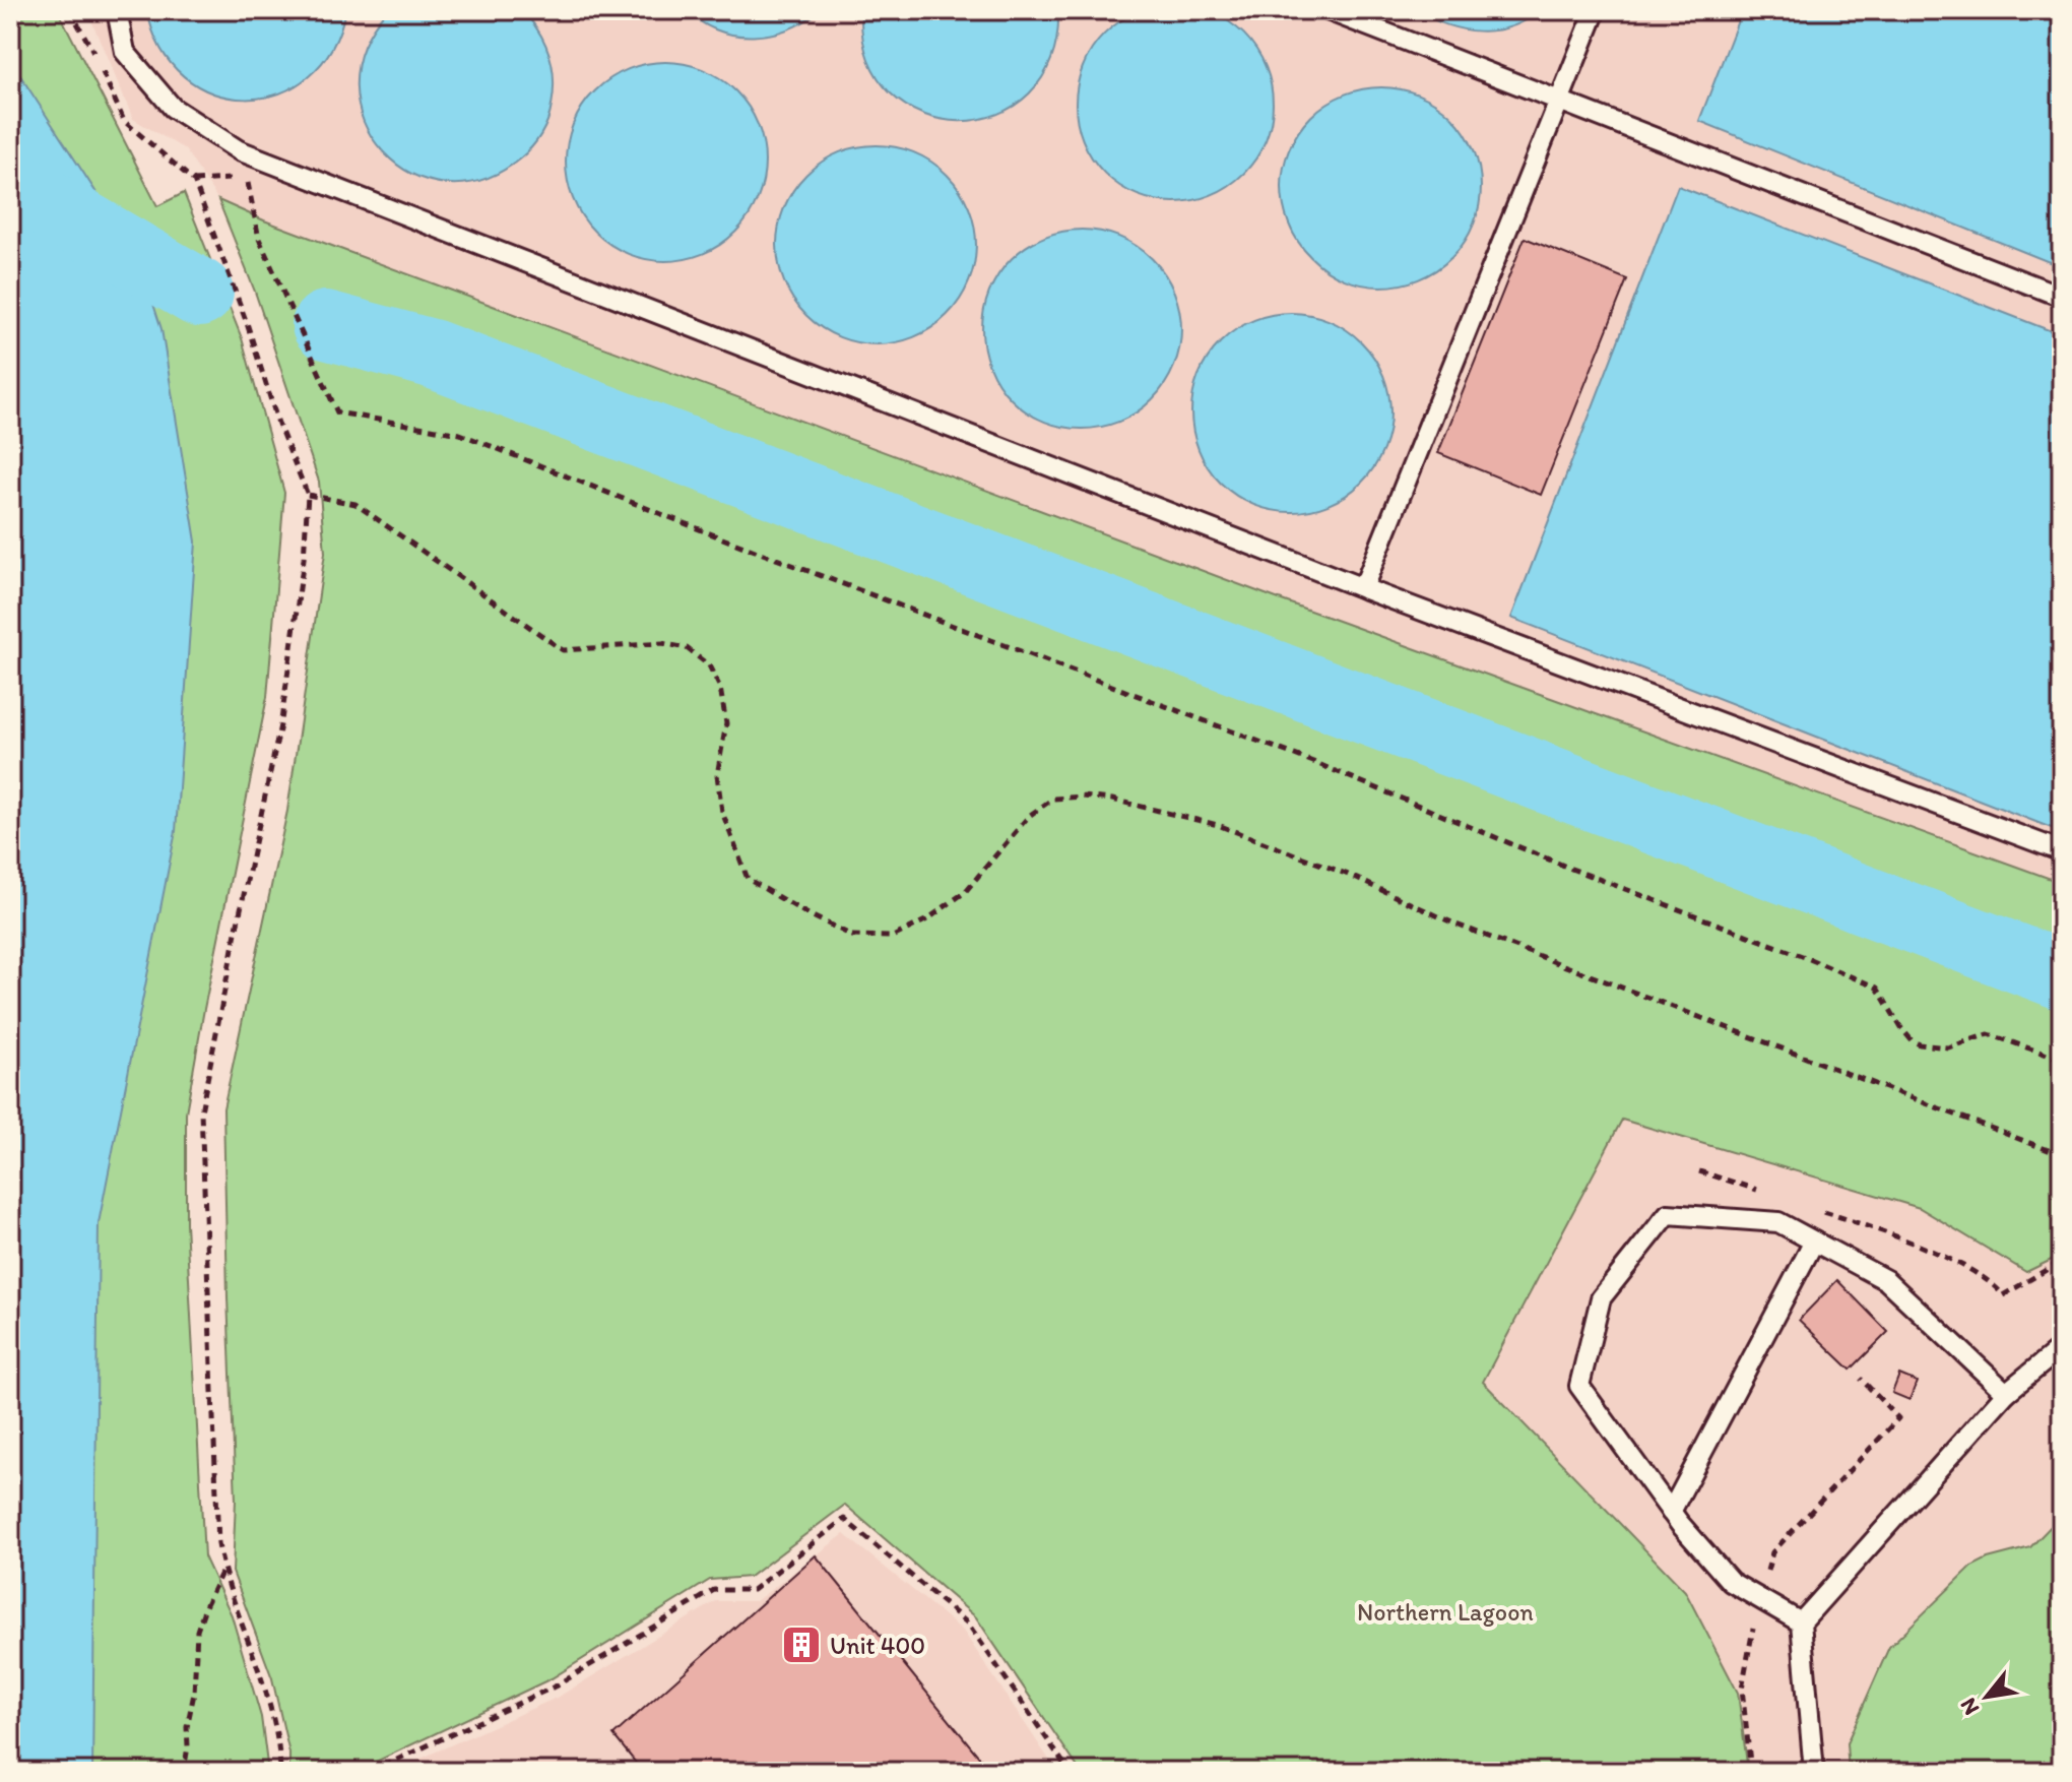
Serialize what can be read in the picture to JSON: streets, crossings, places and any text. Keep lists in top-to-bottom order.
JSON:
{
  "parks": ["Northern Lagoon"],
  "places": {
    "building": ["Unit 400"]
  },
  "north": "bottom left"
}
